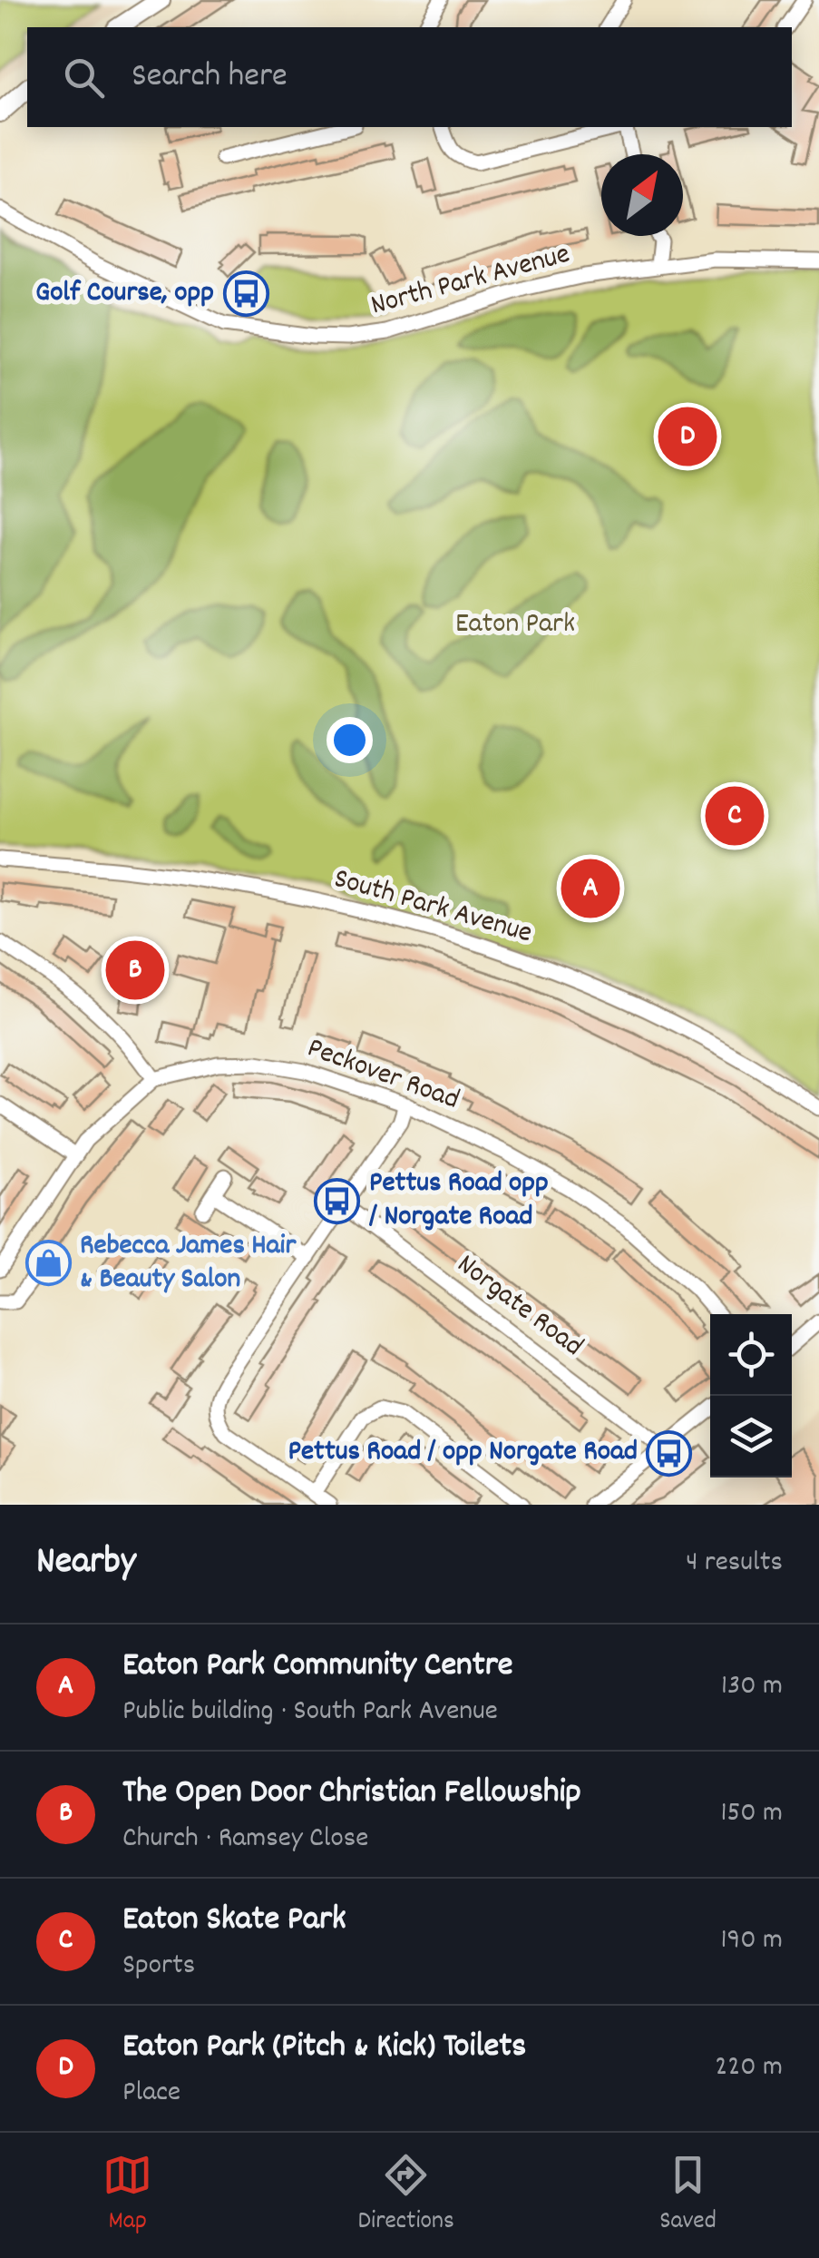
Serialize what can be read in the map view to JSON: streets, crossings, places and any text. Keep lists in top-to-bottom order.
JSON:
{
  "streets": {
    "street": [
      "North Park Avenue",
      "South Park Avenue",
      "Peckover Road",
      "Norgate Road"
    ]
  },
  "parks": ["Eaton Park"],
  "places": {
    "bus stop": ["Golf Course, opp", "Pettus Road opp / Norgate Road", "Pettus Road / opp Norgate Road"],
    "shop": ["Rebecca James Hair & Beauty Salon"]
  },
  "north": "top right",
  "page": {
    "search": "Search here",
    "pins": [
      "D",
      "C",
      "A",
      "B"
    ],
    "heading": ["Nearby", "4 results"],
    "list": [
      {
        "mark": "A",
        "name": "Eaton Park Community Centre",
        "note": "Public building · South Park Avenue",
        "value": "130 m"
      },
      {
        "mark": "B",
        "name": "The Open Door Christian Fellowship",
        "note": "Church · Ramsey Close",
        "value": "150 m"
      },
      {
        "mark": "C",
        "name": "Eaton Skate Park",
        "note": "Sports",
        "value": "190 m"
      },
      {
        "mark": "D",
        "name": "Eaton Park (Pitch & Kick) Toilets",
        "note": "Place",
        "value": "220 m"
      }
    ],
    "nav": ["Map", "Directions", "Saved"]
  }
}
